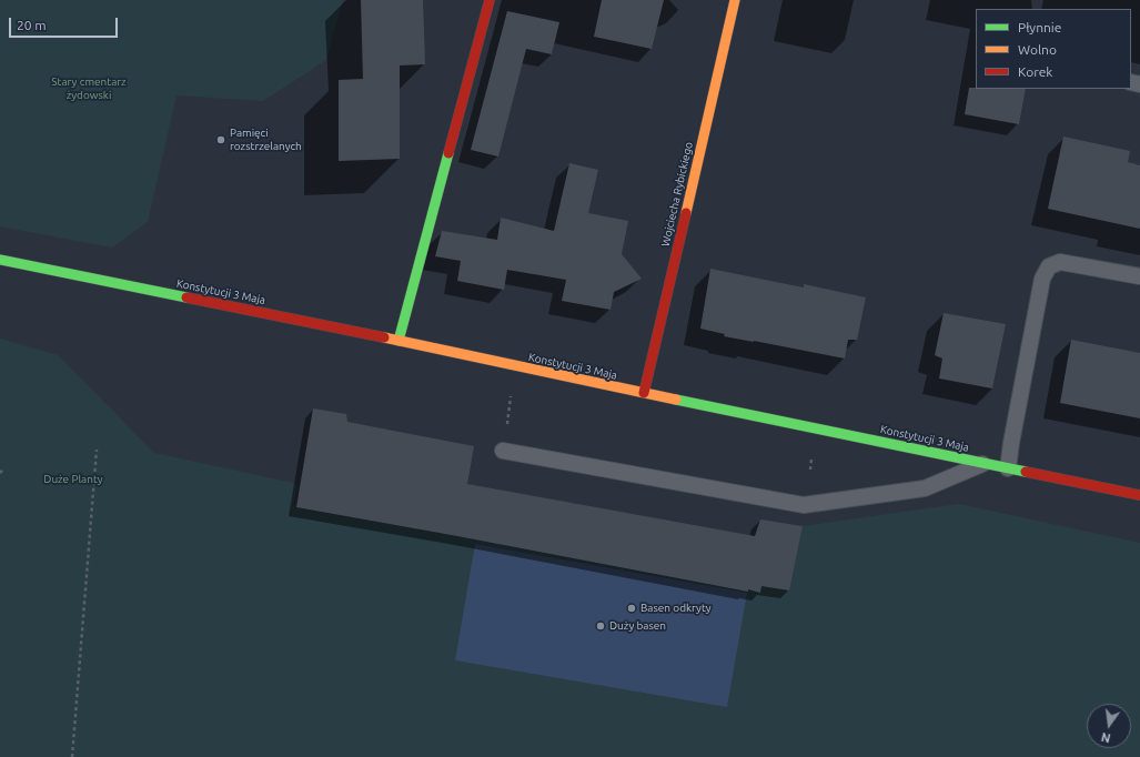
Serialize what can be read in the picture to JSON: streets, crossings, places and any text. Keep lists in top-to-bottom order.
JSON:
{
  "streets": {
    "street": ["Wojciecha Rybickiego", "Konstytucji 3 Maja"]
  },
  "crossings": [
    ["Wojciecha Rybickiego", "Konstytucji 3 Maja"]
  ],
  "parks": ["Stary cmentarz żydowski", "Duże Planty"],
  "places": ["Pamięci rozstrzelanych", "Basen odkryty", "Duży basen"],
  "legend": ["Płynnie", "Wolno", "Korek"],
  "scale_bar": "20 m",
  "north": "bottom"
}
